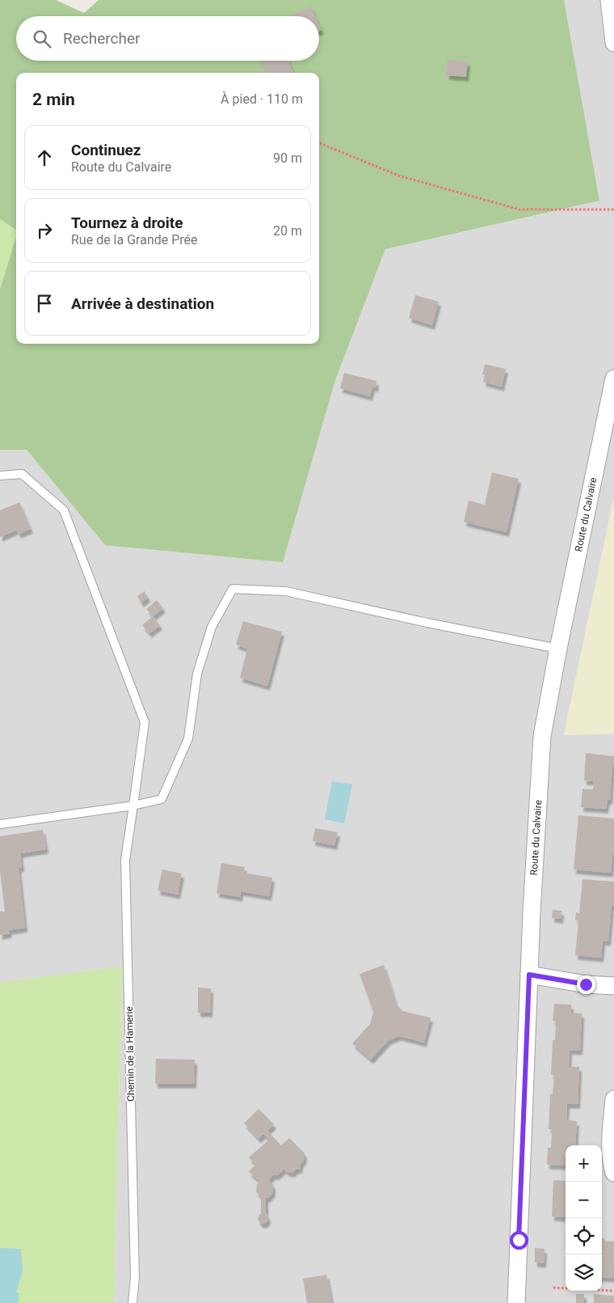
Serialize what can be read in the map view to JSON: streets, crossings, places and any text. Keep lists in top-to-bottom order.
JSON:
{
  "streets": {
    "street": ["Route du Calvaire"],
    "lane": ["Chemin de la Hamerie"]
  },
  "page": {
    "search": "Rechercher",
    "heading": ["2 min", "À pied · 110 m"],
    "list": [
      ["Continuez", "Route du Calvaire", "90 m"],
      ["Tournez à droite", "Rue de la Grande Prée", "20 m"],
      "Arrivée à destination"
    ],
    "map_buttons": ["+", "−"]
  }
}
